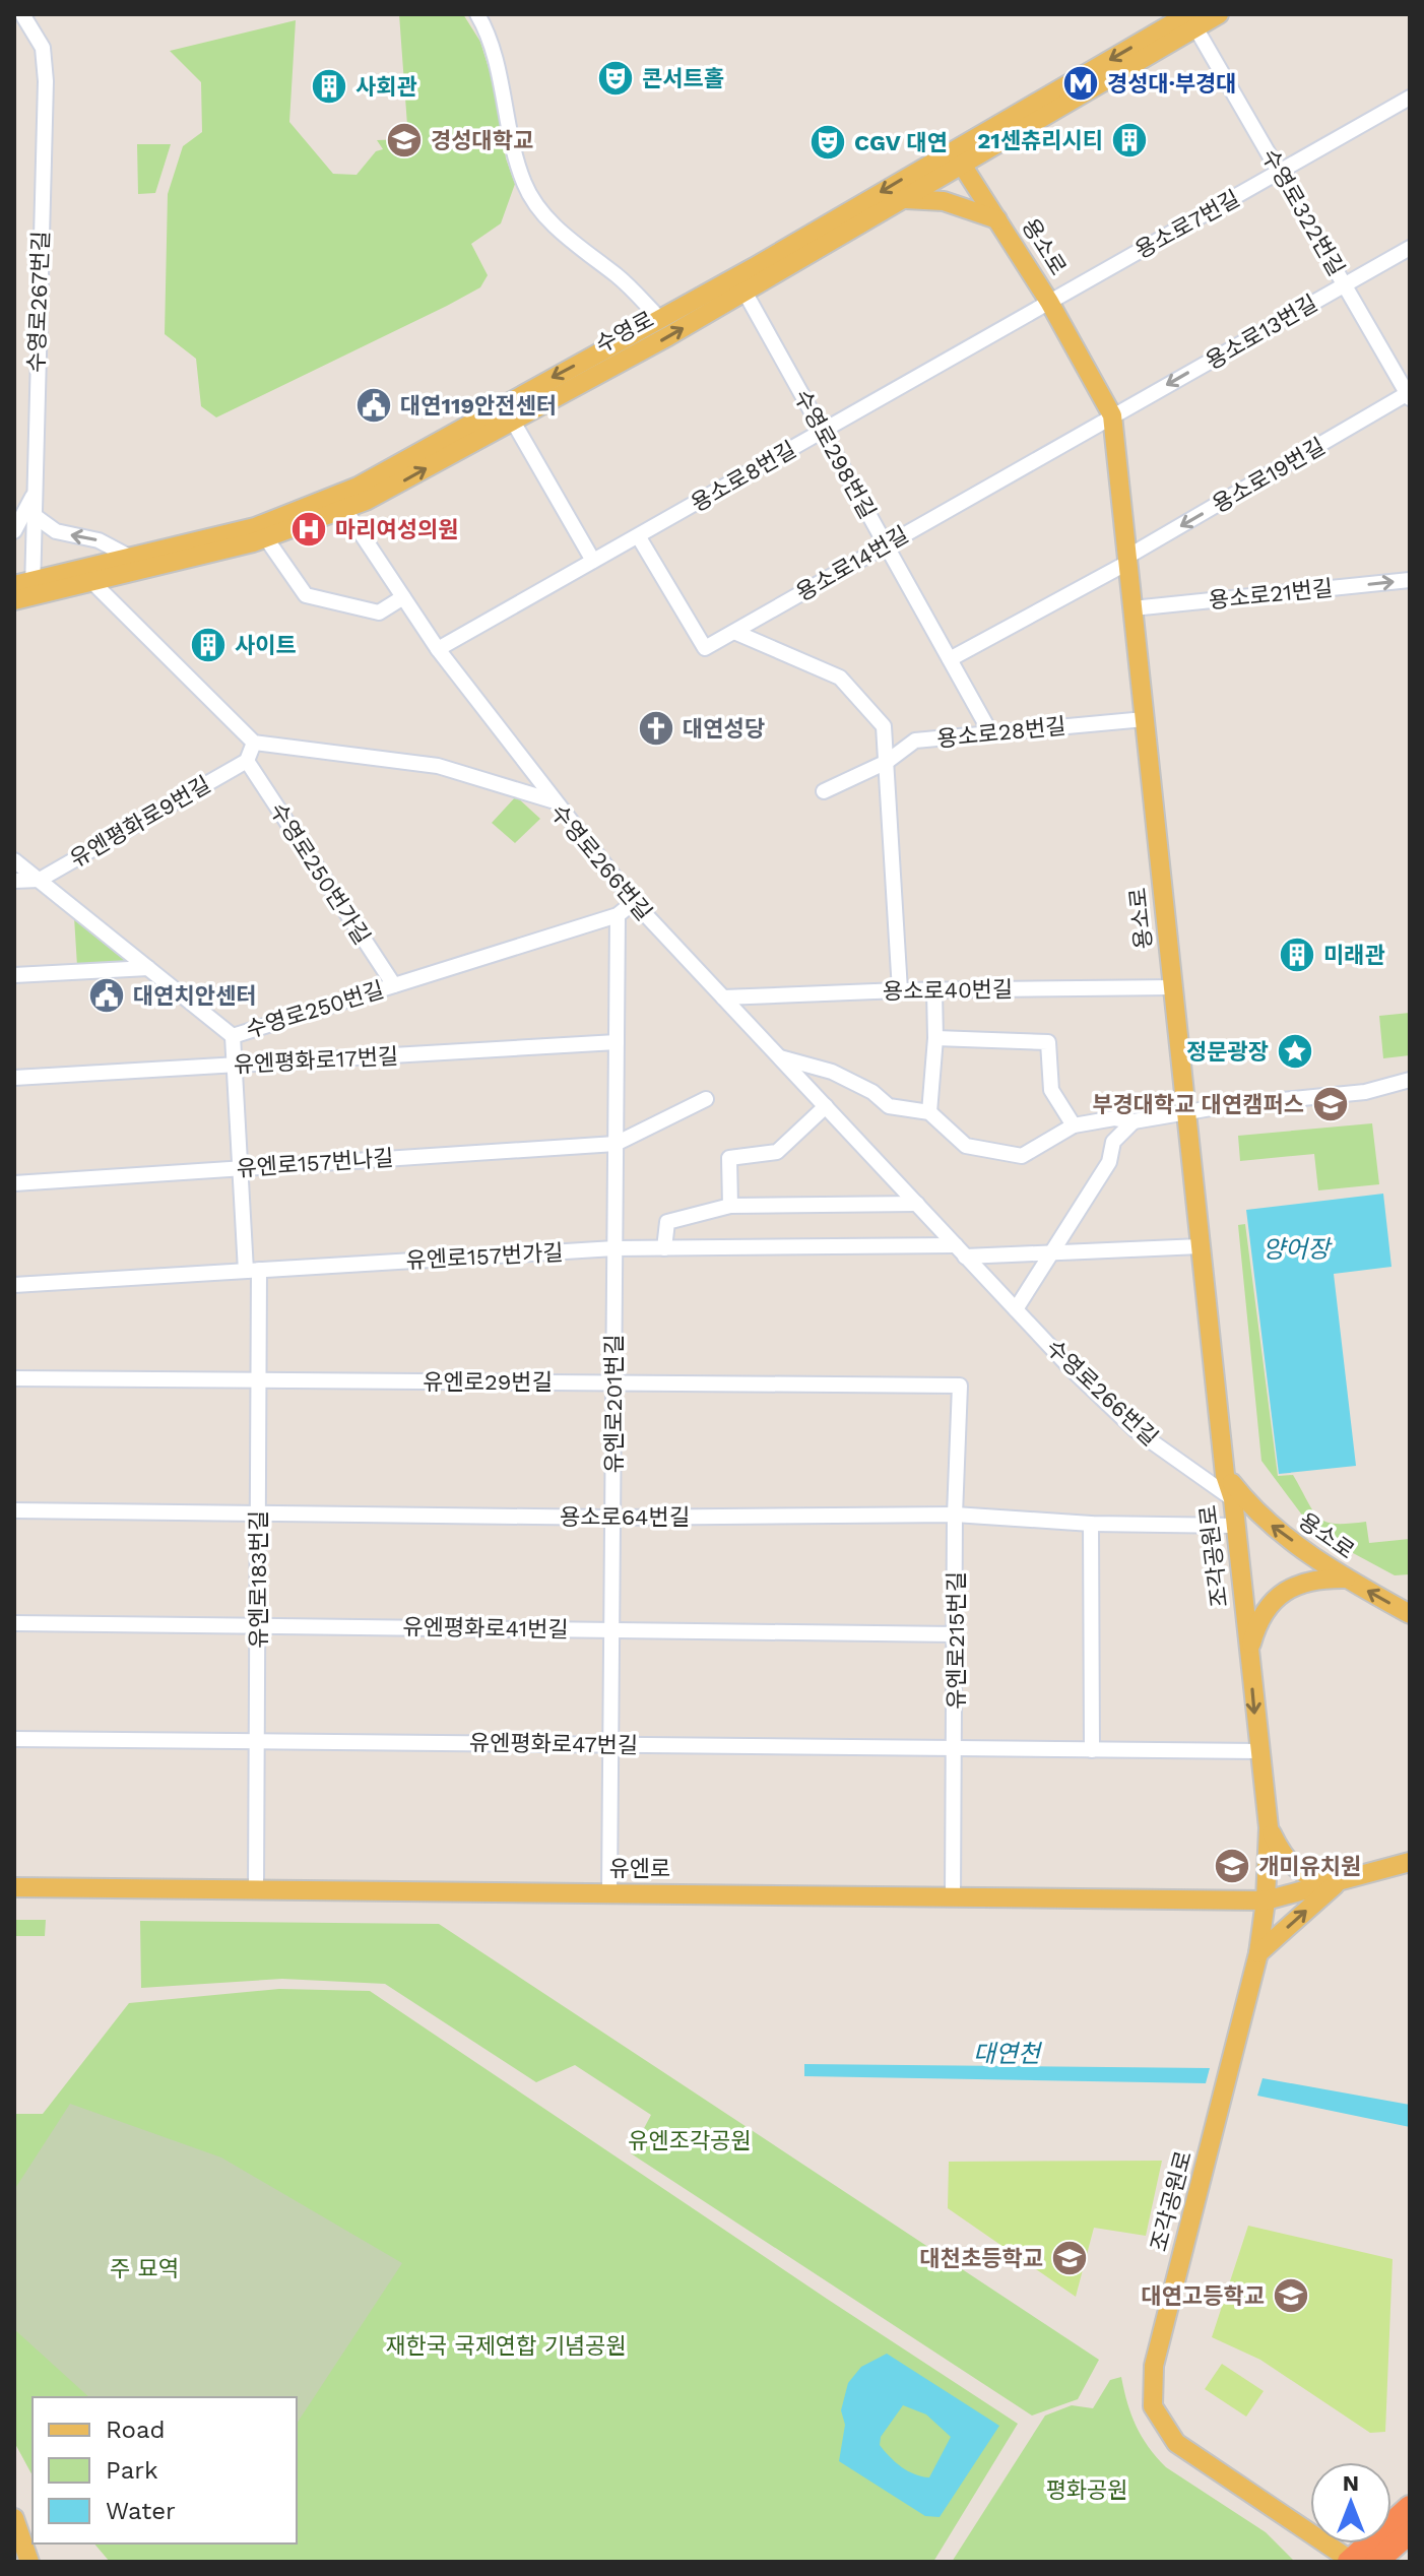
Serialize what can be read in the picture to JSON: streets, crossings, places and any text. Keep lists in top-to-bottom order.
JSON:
{
  "streets": {
    "main road": [
      "용소로",
      "수영로",
      "조각공원로",
      "유엔로"
    ],
    "street": [
      "수영로322번길",
      "용소로7번길",
      "수영로267번길",
      "용소로13번길",
      "수영로298번길",
      "용소로19번길",
      "용소로8번길",
      "용소로14번길",
      "용소로21번길",
      "용소로28번길",
      "유엔평화로9번길",
      "수영로266번길",
      "수영로250번가길",
      "용소로40번길",
      "수영로250번길",
      "유엔평화로17번길",
      "유엔로157번나길",
      "유엔로157번가길",
      "유엔로29번길",
      "유엔로201번길",
      "용소로64번길",
      "유엔로183번길",
      "유엔평화로41번길",
      "유엔로215번길",
      "유엔평화로47번길"
    ]
  },
  "crossings": [
    ["수영로322번길", "용소로7번길"],
    ["수영로322번길", "수영로"],
    ["수영로322번길", "용소로13번길"],
    ["수영로322번길", "용소로19번길"],
    ["용소로7번길", "용소로"],
    ["용소로7번길", "용소로8번길"],
    ["용소로", "수영로"],
    ["용소로", "용소로13번길"],
    ["용소로", "용소로19번길"],
    ["용소로", "용소로8번길"],
    ["용소로", "용소로14번길"],
    ["용소로", "용소로21번길"],
    ["용소로", "용소로28번길"],
    ["용소로", "용소로40번길"],
    ["용소로", "유엔로157번가길"],
    ["용소로", "조각공원로"],
    ["수영로267번길", "수영로"],
    ["수영로", "수영로298번길"],
    ["용소로13번길", "용소로14번길"],
    ["수영로298번길", "용소로8번길"],
    ["수영로298번길", "용소로14번길"],
    ["수영로298번길", "용소로28번길"],
    ["용소로8번길", "용소로14번길"],
    ["유엔평화로9번길", "수영로250번가길"],
    ["유엔평화로9번길", "수영로250번길"],
    ["수영로266번길", "용소로40번길"],
    ["수영로266번길", "유엔로157번가길"],
    ["수영로266번길", "조각공원로"],
    ["수영로250번가길", "수영로250번길"],
    ["수영로250번길", "유엔로201번길"],
    ["수영로250번길", "유엔로183번길"],
    ["유엔평화로17번길", "유엔로201번길"],
    ["유엔평화로17번길", "유엔로183번길"],
    ["유엔로157번나길", "유엔로201번길"],
    ["유엔로157번나길", "유엔로183번길"],
    ["유엔로157번가길", "유엔로201번길"],
    ["유엔로157번가길", "유엔로183번길"],
    ["유엔로29번길", "유엔로201번길"],
    ["유엔로29번길", "유엔로183번길"],
    ["유엔로29번길", "유엔로215번길"],
    ["유엔로201번길", "용소로64번길"],
    ["유엔로201번길", "유엔평화로41번길"],
    ["유엔로201번길", "유엔평화로47번길"],
    ["유엔로201번길", "유엔로"],
    ["용소로64번길", "조각공원로"],
    ["용소로64번길", "유엔로183번길"],
    ["용소로64번길", "유엔로215번길"],
    ["조각공원로", "유엔평화로47번길"],
    ["조각공원로", "유엔로"],
    ["유엔로183번길", "유엔평화로41번길"],
    ["유엔로183번길", "유엔평화로47번길"],
    ["유엔로183번길", "유엔로"],
    ["유엔평화로41번길", "유엔로215번길"],
    ["유엔로215번길", "유엔평화로47번길"],
    ["유엔로215번길", "유엔로"]
  ],
  "one_way": ["용소로13번길", "용소로19번길", "용소로21번길"],
  "water": ["양어장", "대연천"],
  "parks": [
    "유엔조각공원",
    "주 묘역",
    "재한국 국제연합 기념공원",
    "평화공원"
  ],
  "places": {
    "theatre": ["콘서트홀", "CGV 대연"],
    "metro station": ["경성대·부경대"],
    "building": [
      "사회관",
      "21센츄리시티",
      "사이트",
      "미래관"
    ],
    "school or university": [
      "경성대학교",
      "부경대학교 대연캠퍼스",
      "개미유치원",
      "대천초등학교",
      "대연고등학교"
    ],
    "public building": ["대연119안전센터", "대연치안센터"],
    "hospital": ["마리여성의원"],
    "church": ["대연성당"],
    "place": ["정문광장"]
  },
  "legend": ["Road", "Park", "Water"],
  "north": "top"
}
